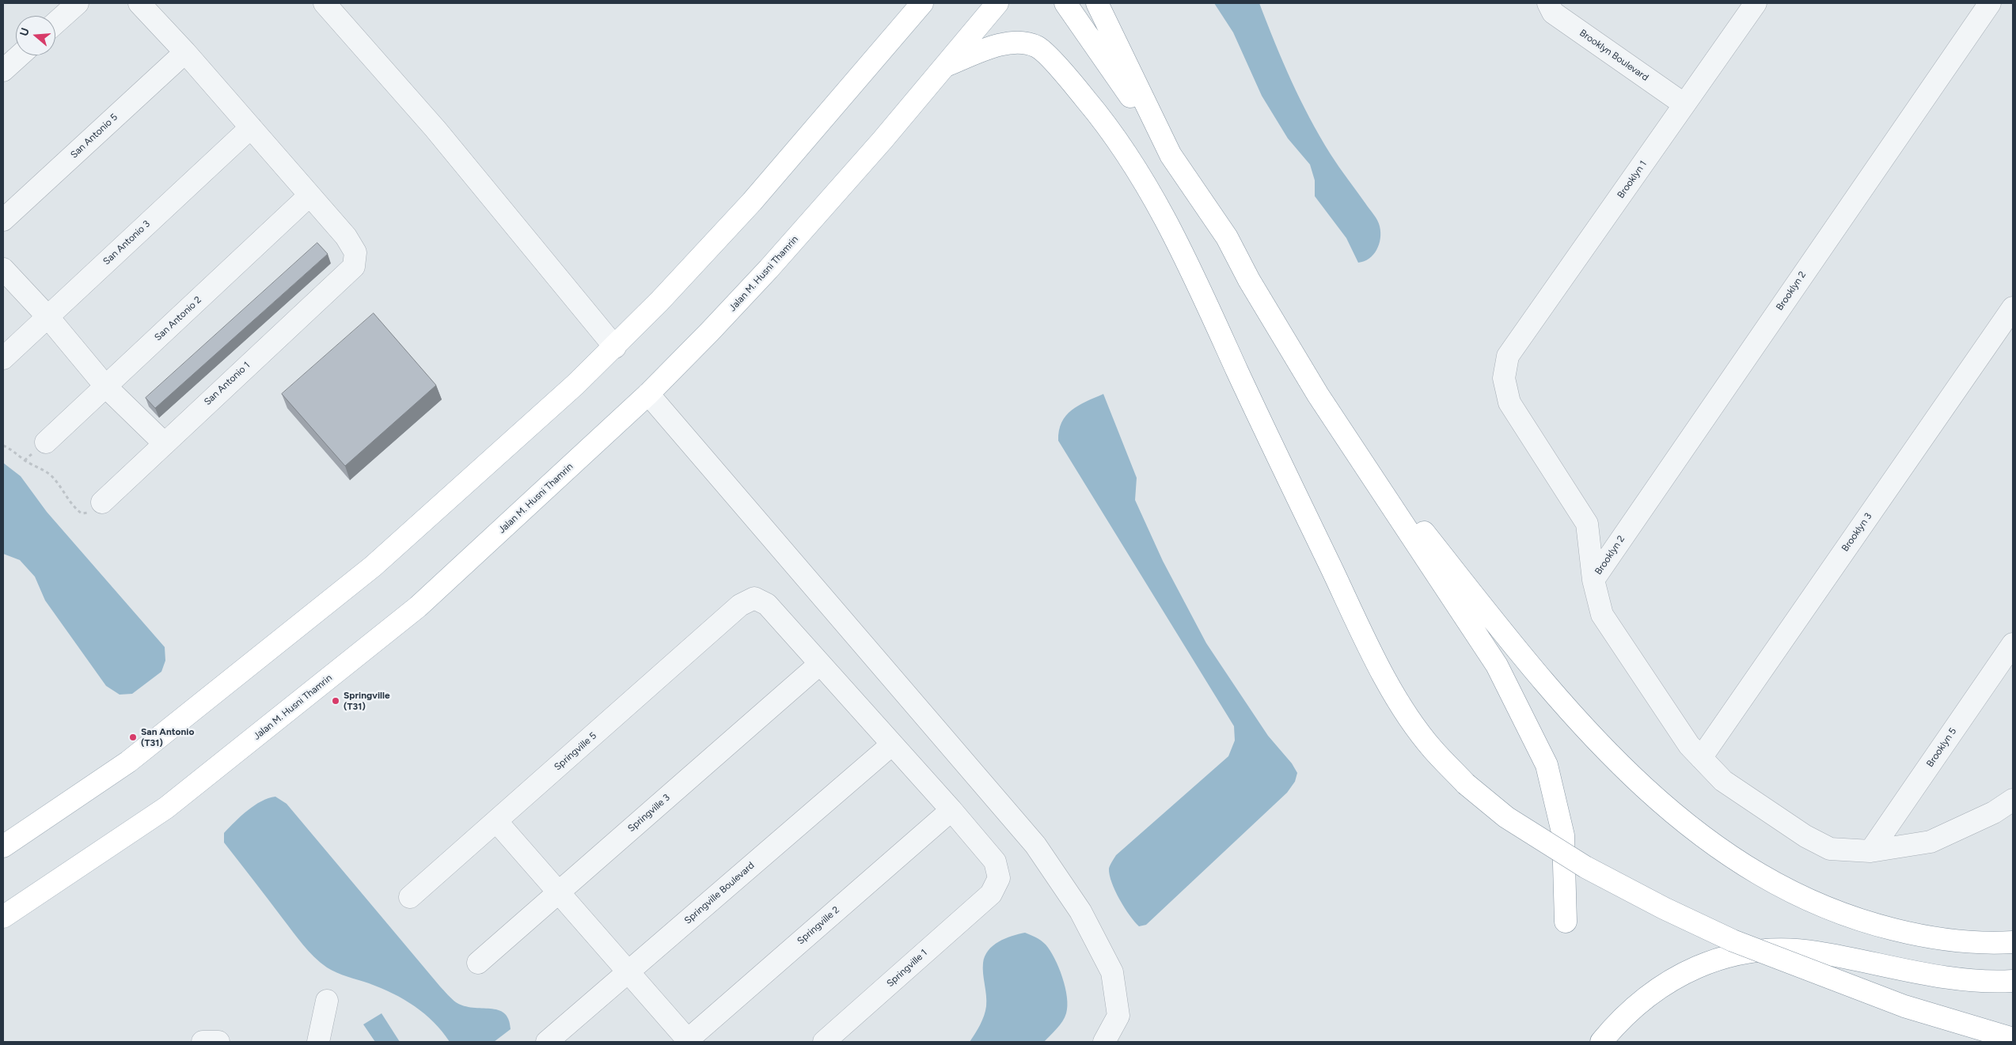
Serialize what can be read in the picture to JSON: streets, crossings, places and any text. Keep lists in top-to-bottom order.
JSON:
{
  "streets": {
    "main road": ["Jalan M. Husni Thamrin"],
    "street": [
      "Brooklyn Boulevard",
      "San Antonio 5",
      "Brooklyn 1",
      "San Antonio 3",
      "Brooklyn 2",
      "San Antonio 2",
      "San Antonio 1",
      "Brooklyn 3",
      "Brooklyn 5",
      "Springville 5",
      "Springville 3",
      "Springville Boulevard",
      "Springville 2",
      "Springville 1"
    ]
  },
  "crossings": [
    ["Brooklyn Boulevard", "Brooklyn 1"],
    ["Brooklyn 1", "Brooklyn 2"],
    ["San Antonio 2", "San Antonio 1"],
    ["Springville 5", "Springville 3"],
    ["Springville 2", "Springville 1"]
  ],
  "places": ["Springville (T31)", "San Antonio (T31)"],
  "north": "left"
}
